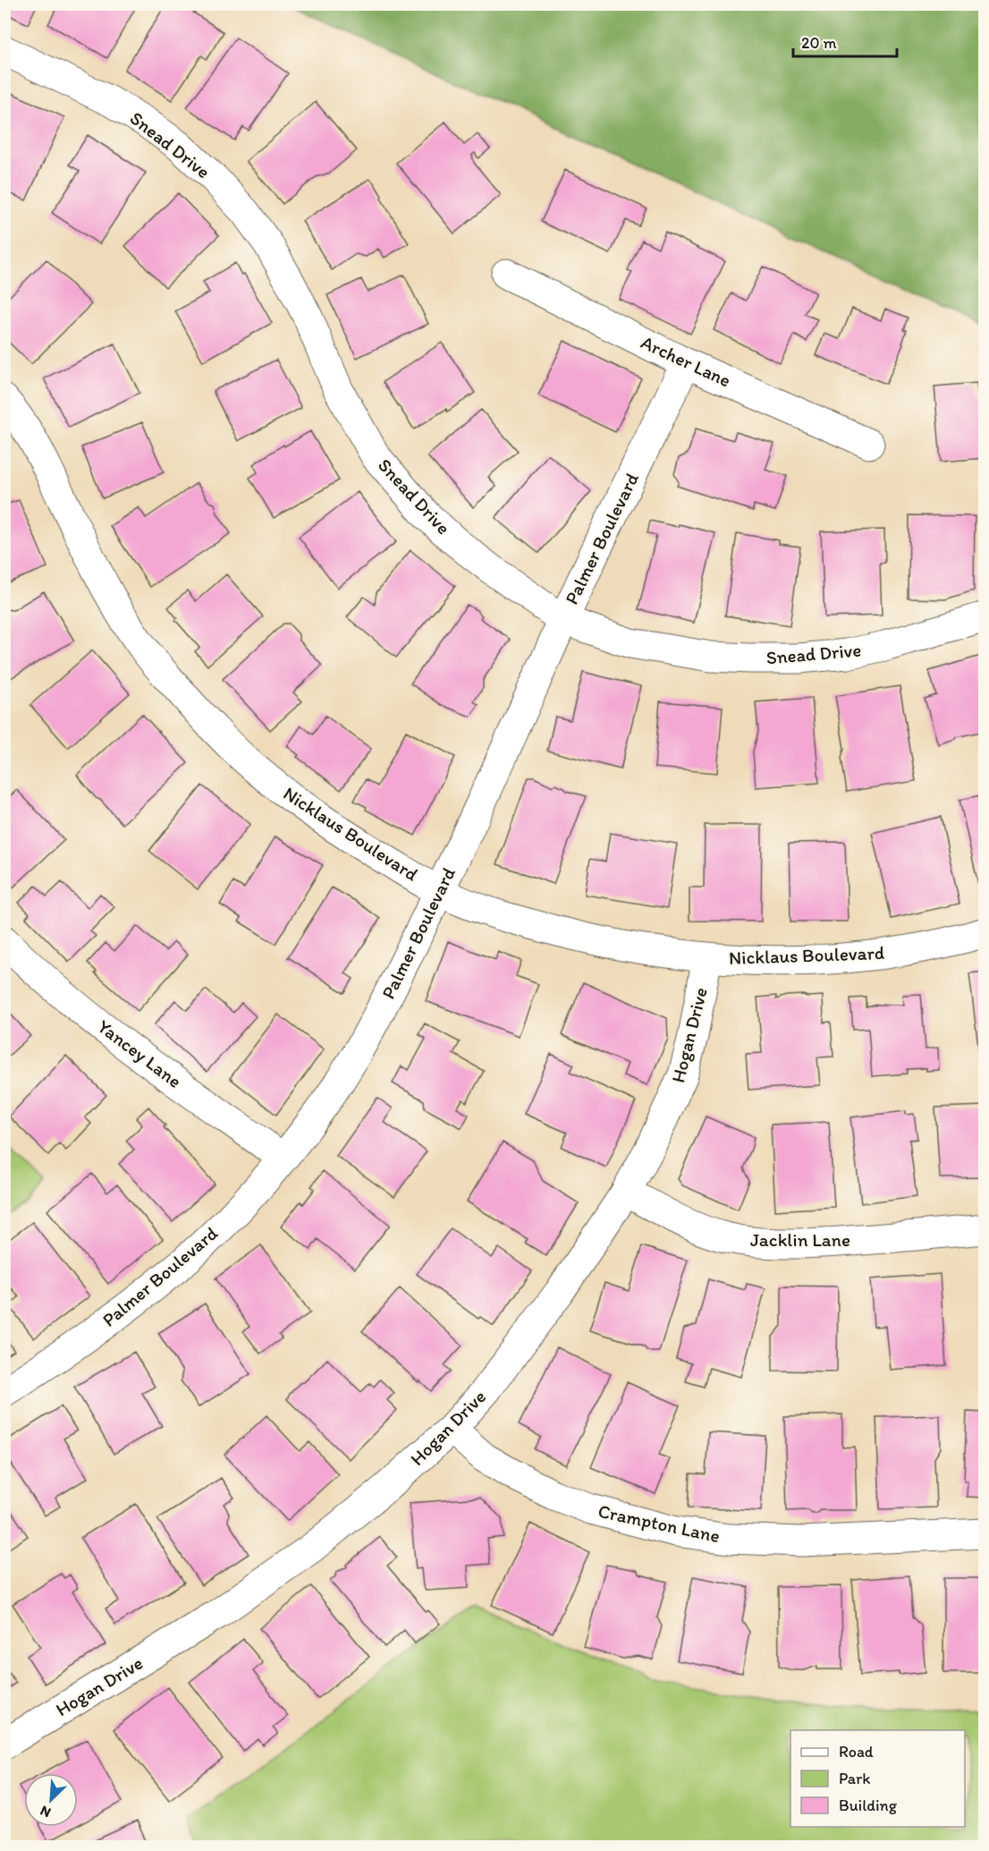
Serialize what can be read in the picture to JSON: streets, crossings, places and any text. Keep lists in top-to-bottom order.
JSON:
{
  "streets": {
    "street": [
      "Snead Drive",
      "Archer Lane",
      "Palmer Boulevard",
      "Nicklaus Boulevard",
      "Hogan Drive",
      "Yancey Lane",
      "Jacklin Lane",
      "Crampton Lane"
    ]
  },
  "crossings": [
    ["Snead Drive", "Palmer Boulevard"],
    ["Archer Lane", "Palmer Boulevard"],
    ["Palmer Boulevard", "Nicklaus Boulevard"],
    ["Palmer Boulevard", "Yancey Lane"],
    ["Nicklaus Boulevard", "Hogan Drive"],
    ["Hogan Drive", "Jacklin Lane"],
    ["Hogan Drive", "Crampton Lane"]
  ],
  "legend": ["Road", "Park", "Building"],
  "scale_bar": "20 m",
  "north": "bottom left"
}
